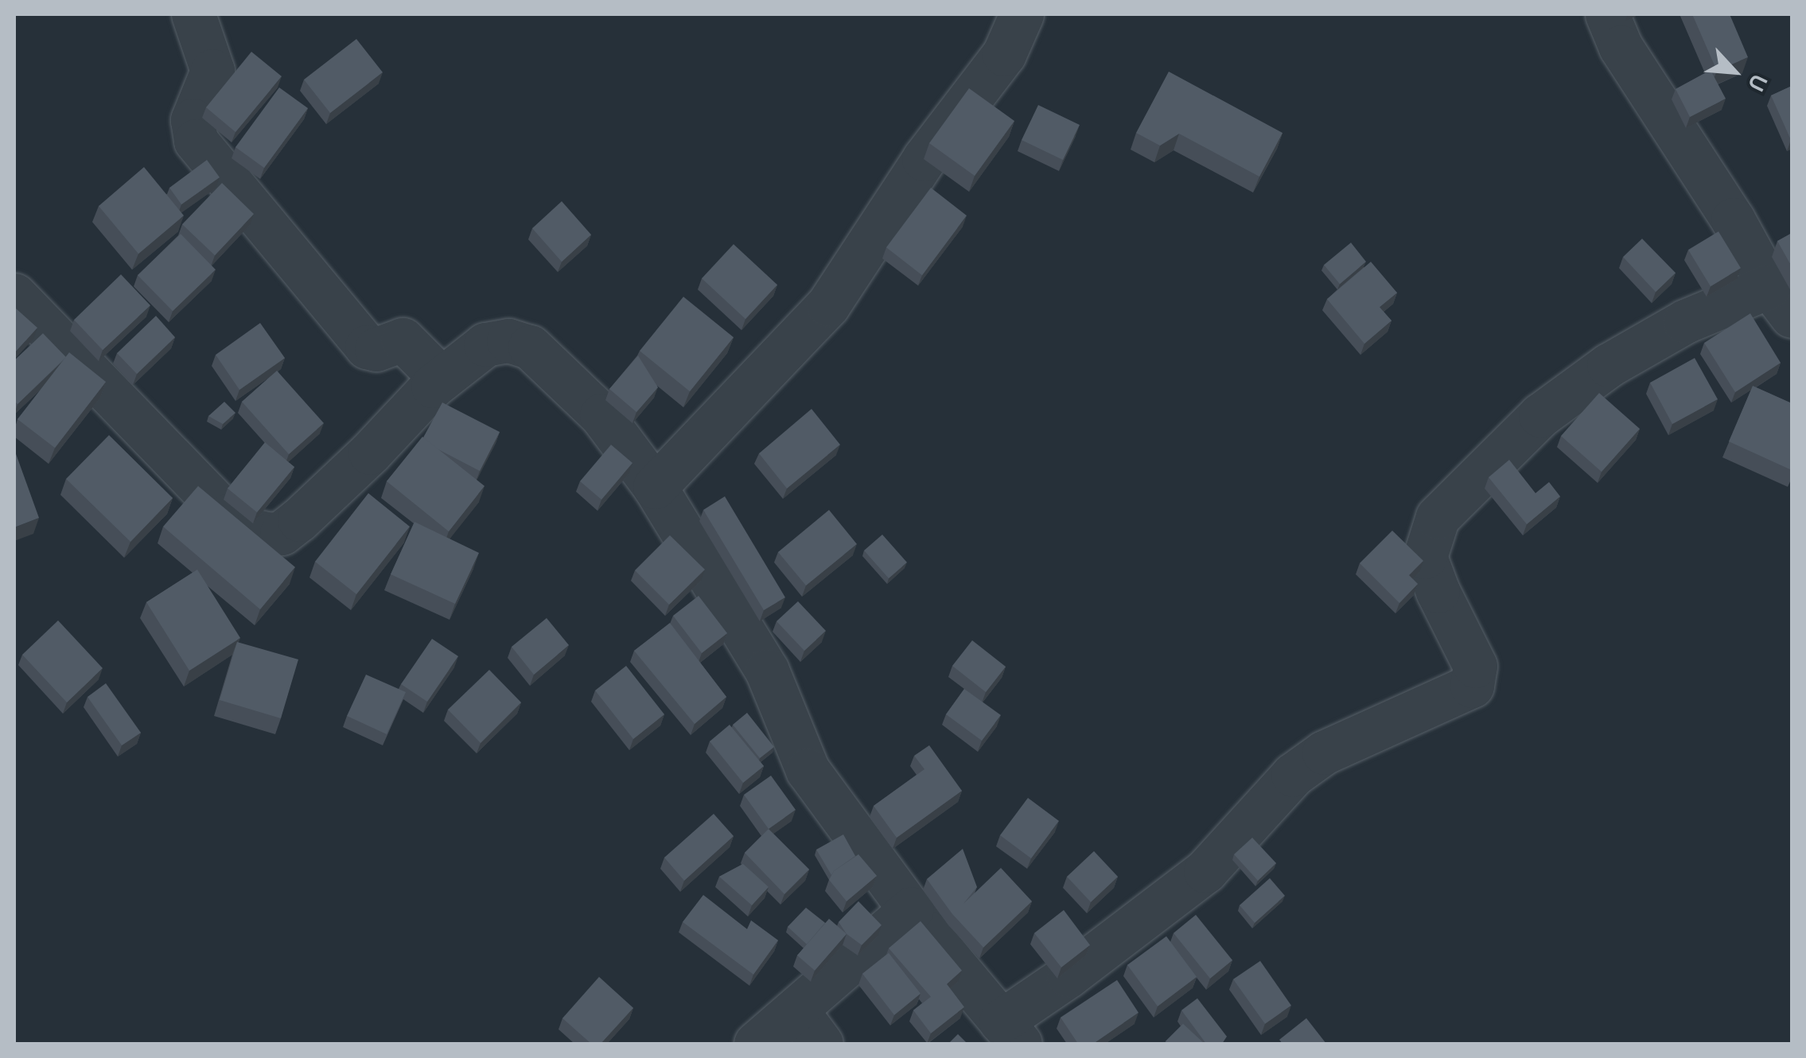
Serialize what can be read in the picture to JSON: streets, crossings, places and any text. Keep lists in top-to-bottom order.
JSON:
{
  "north": "bottom right"
}
